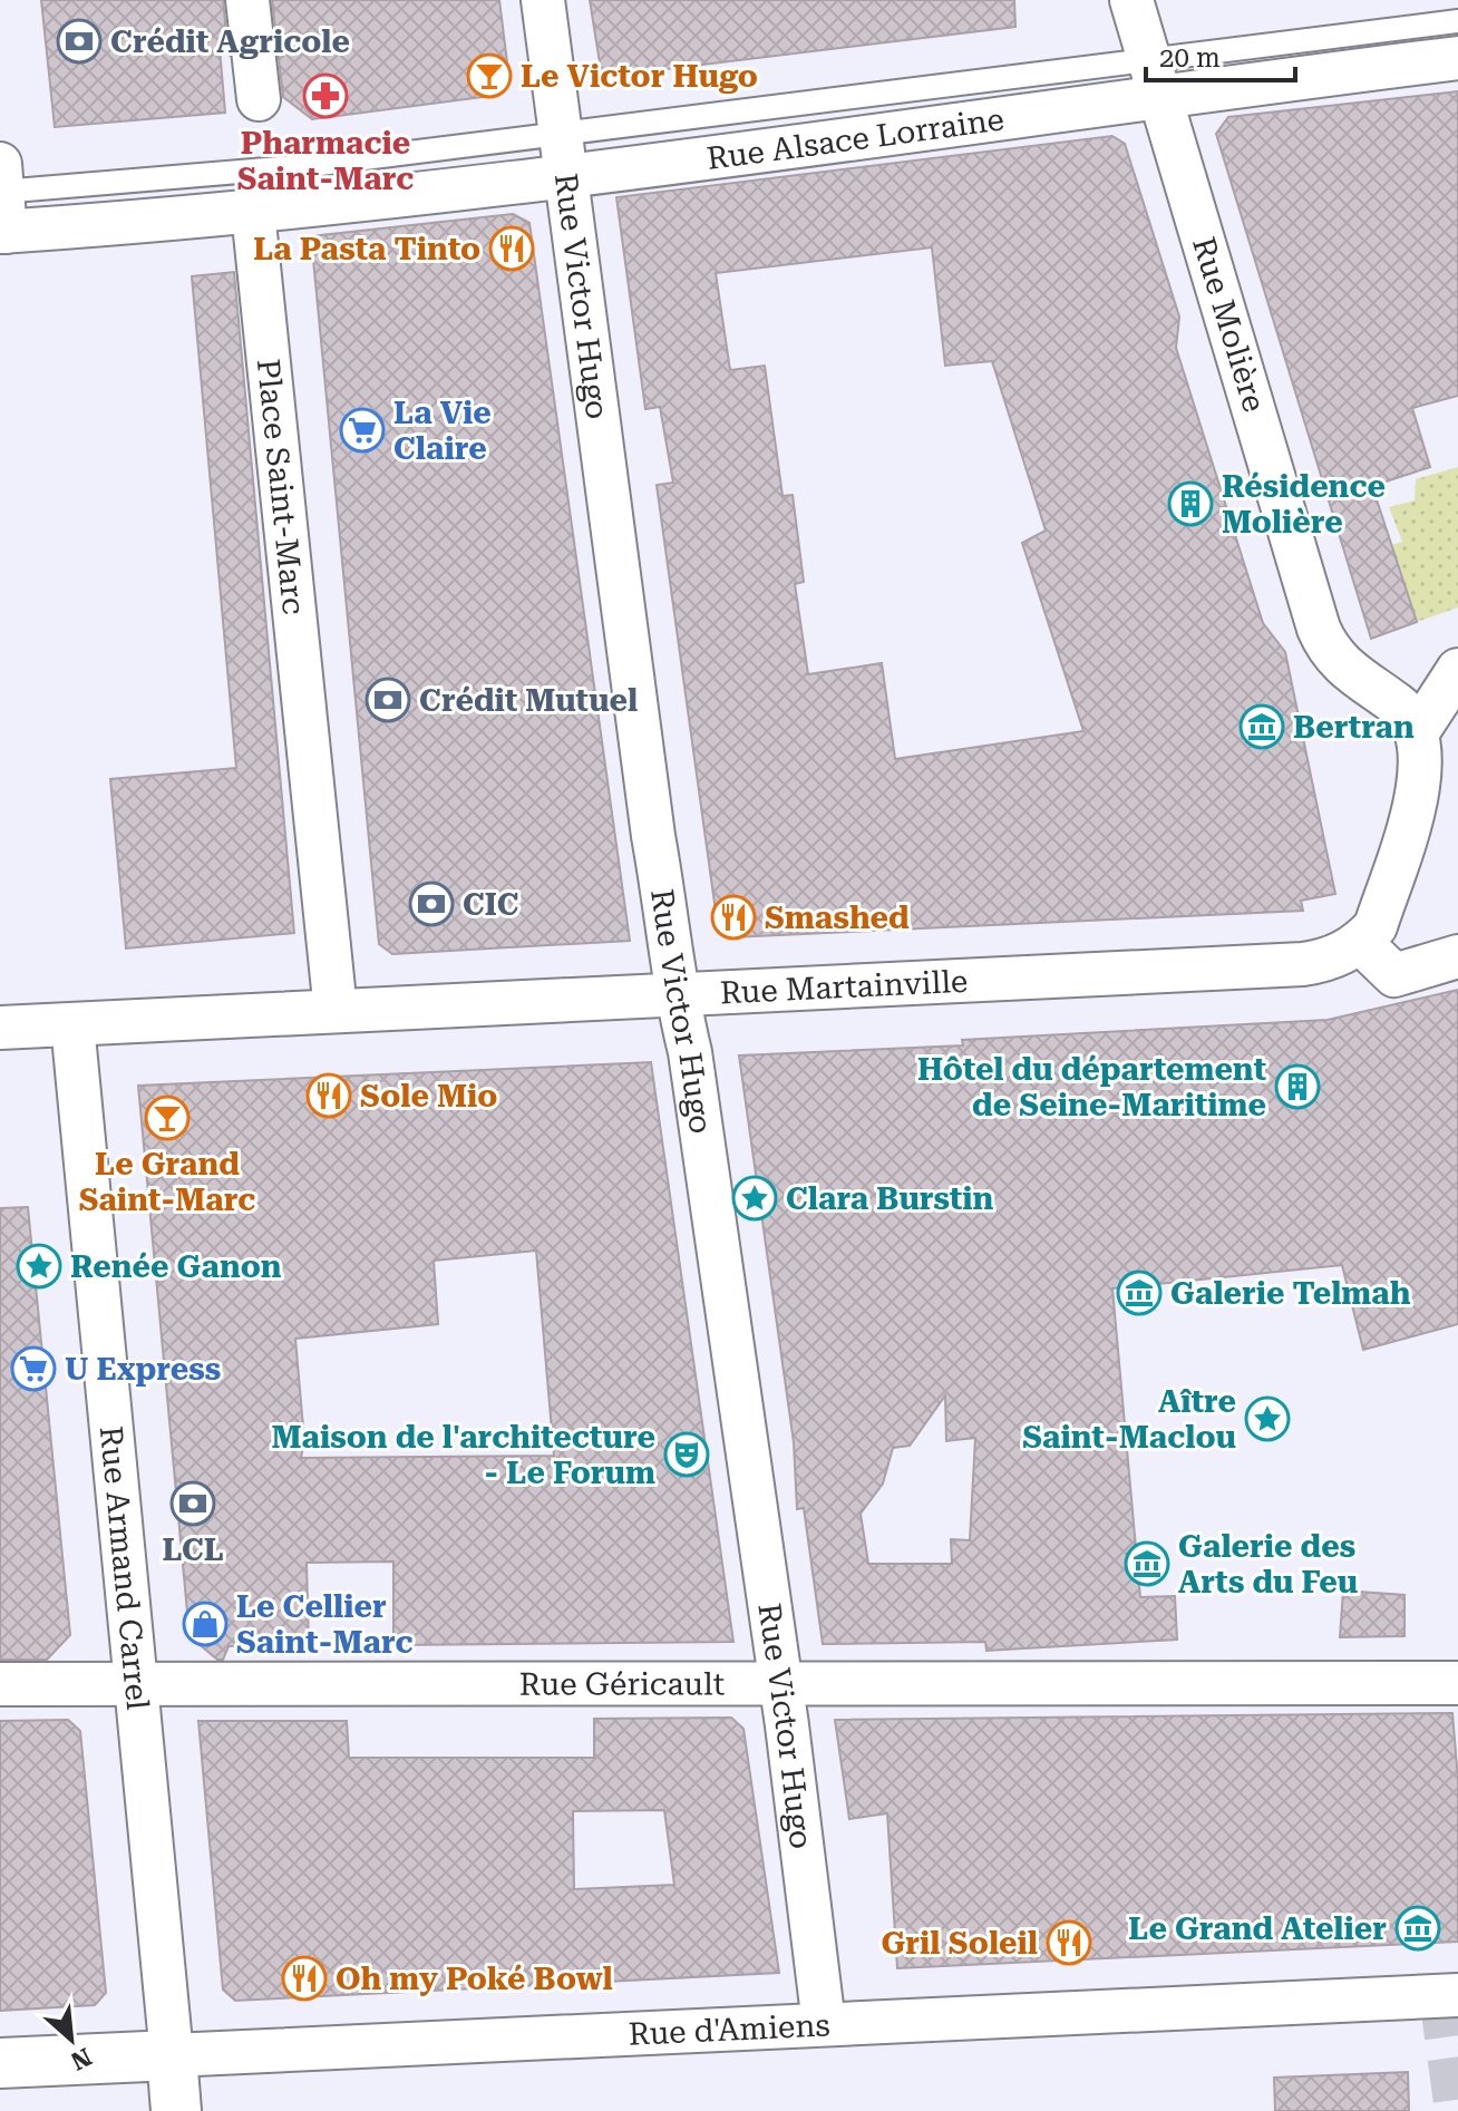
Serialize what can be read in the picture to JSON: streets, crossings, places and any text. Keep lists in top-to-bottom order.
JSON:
{
  "streets": {
    "street": [
      "Rue Alsace Lorraine",
      "Rue Victor Hugo",
      "Rue Molière",
      "Place Saint-Marc",
      "Rue Martainville",
      "Rue Armand Carrel",
      "Rue Géricault",
      "Rue d'Amiens"
    ]
  },
  "crossings": [
    ["Rue Alsace Lorraine", "Rue Victor Hugo"],
    ["Rue Alsace Lorraine", "Rue Molière"],
    ["Rue Alsace Lorraine", "Place Saint-Marc"],
    ["Rue Victor Hugo", "Rue Martainville"],
    ["Rue Victor Hugo", "Rue Géricault"],
    ["Rue Victor Hugo", "Rue d'Amiens"],
    ["Place Saint-Marc", "Rue Martainville"],
    ["Rue Martainville", "Rue Armand Carrel"],
    ["Rue Armand Carrel", "Rue Géricault"],
    ["Rue Armand Carrel", "Rue d'Amiens"]
  ],
  "places": {
    "bank": [
      "Crédit Agricole",
      "Crédit Mutuel",
      "CIC",
      "LCL"
    ],
    "bar": ["Le Victor Hugo", "Le Grand Saint-Marc"],
    "pharmacy": ["Pharmacie Saint-Marc"],
    "restaurant": [
      "La Pasta Tinto",
      "Smashed",
      "Sole Mio",
      "Gril Soleil",
      "Oh my Poké Bowl"
    ],
    "supermarket": ["La Vie Claire", "U Express"],
    "building": ["Résidence Molière", "Hôtel du département de Seine-Maritime"],
    "museum": [
      "Bertran",
      "Galerie Telmah",
      "Galerie des Arts du Feu",
      "Le Grand Atelier"
    ],
    "place": ["Clara Burstin", "Renée Ganon", "Aître Saint-Maclou"],
    "theatre": ["Maison de l'architecture - Le Forum"],
    "shop": ["Le Cellier Saint-Marc"]
  },
  "scale_bar": "20 m",
  "north": "bottom right"
}
